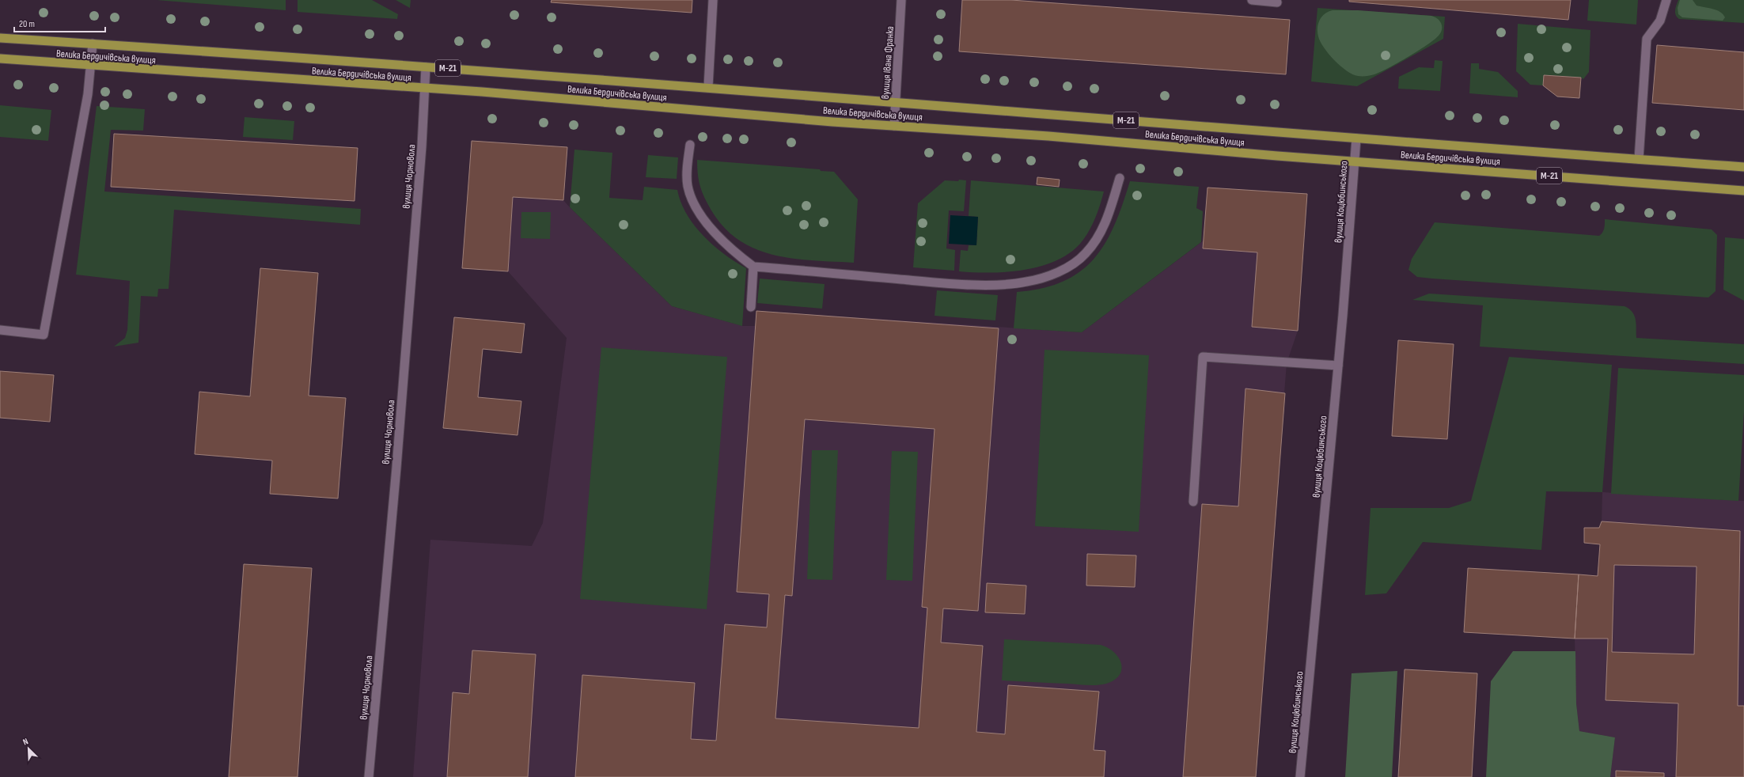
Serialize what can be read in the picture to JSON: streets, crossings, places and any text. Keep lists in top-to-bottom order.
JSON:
{
  "streets": {
    "highway": ["Велика Бердичівська вулиця", "М-21"],
    "street": ["вулиця Івана Франка", "вулиця Чорновола", "вулиця Коцюбинського"]
  },
  "crossings": [
    ["Велика Бердичівська вулиця", "вулиця Івана Франка"],
    ["Велика Бердичівська вулиця", "вулиця Чорновола"],
    ["Велика Бердичівська вулиця", "вулиця Коцюбинського"]
  ],
  "scale_bar": "20 m",
  "north": "top left"
}
